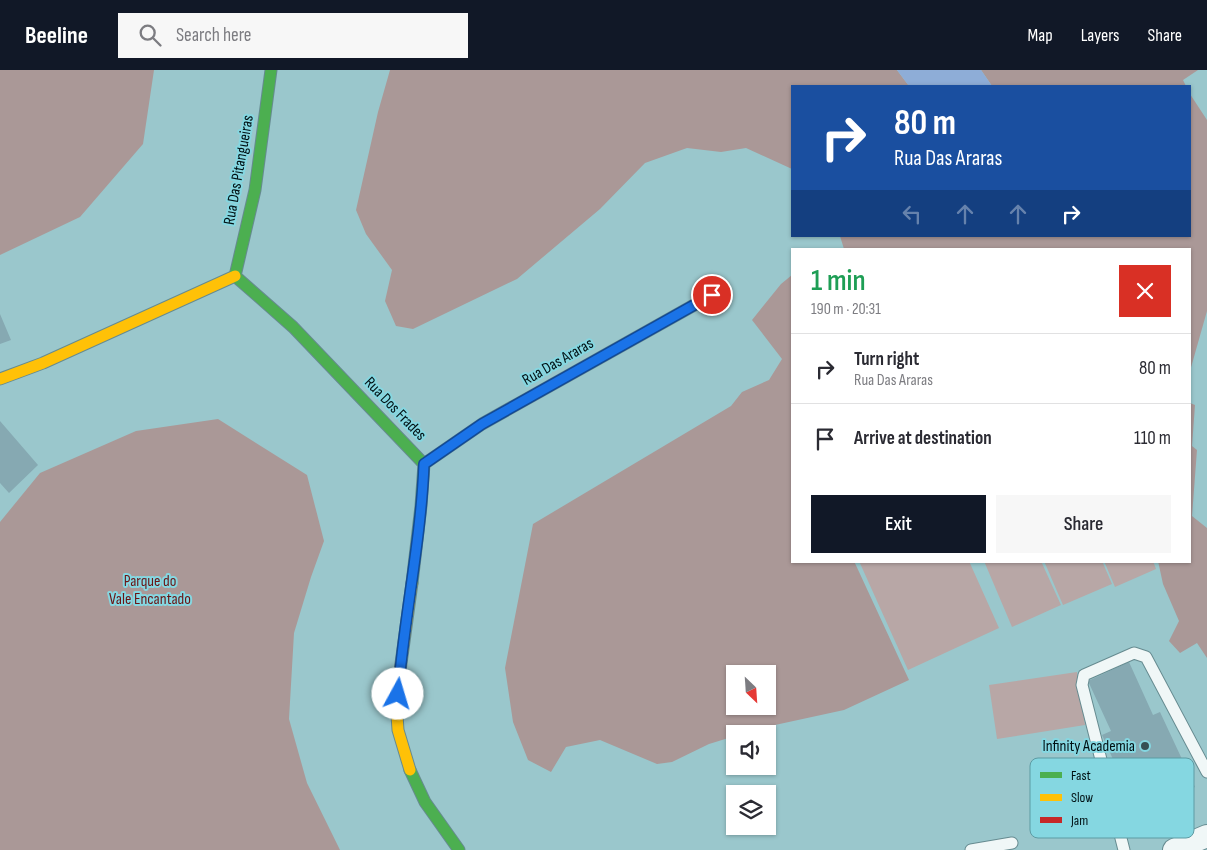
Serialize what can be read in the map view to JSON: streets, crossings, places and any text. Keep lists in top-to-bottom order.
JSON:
{
  "streets": {
    "street": ["Rua Das Pitangueiras", "Rua Das Araras", "Rua Dos Frades"]
  },
  "crossings": [
    ["Rua Das Pitangueiras", "Rua Dos Frades"],
    ["Rua Das Araras", "Rua Dos Frades"]
  ],
  "parks": ["Parque do Vale Encantado"],
  "places": ["Infinity Academia"],
  "legend": ["Fast", "Slow", "Jam"],
  "north": "bottom right",
  "page": {
    "header": "Beeline",
    "search": "Search here",
    "nav": ["Map", "Layers", "Share"],
    "turn": ["80 m", "Rua Das Araras"],
    "heading": ["1 min", "190 m · 20:31"],
    "list": [
      {
        "name": "Turn right",
        "note": "Rua Das Araras",
        "value": "80 m"
      },
      {
        "name": "Arrive at destination",
        "value": "110 m"
      }
    ],
    "buttons": ["Exit", "Share"]
  }
}
